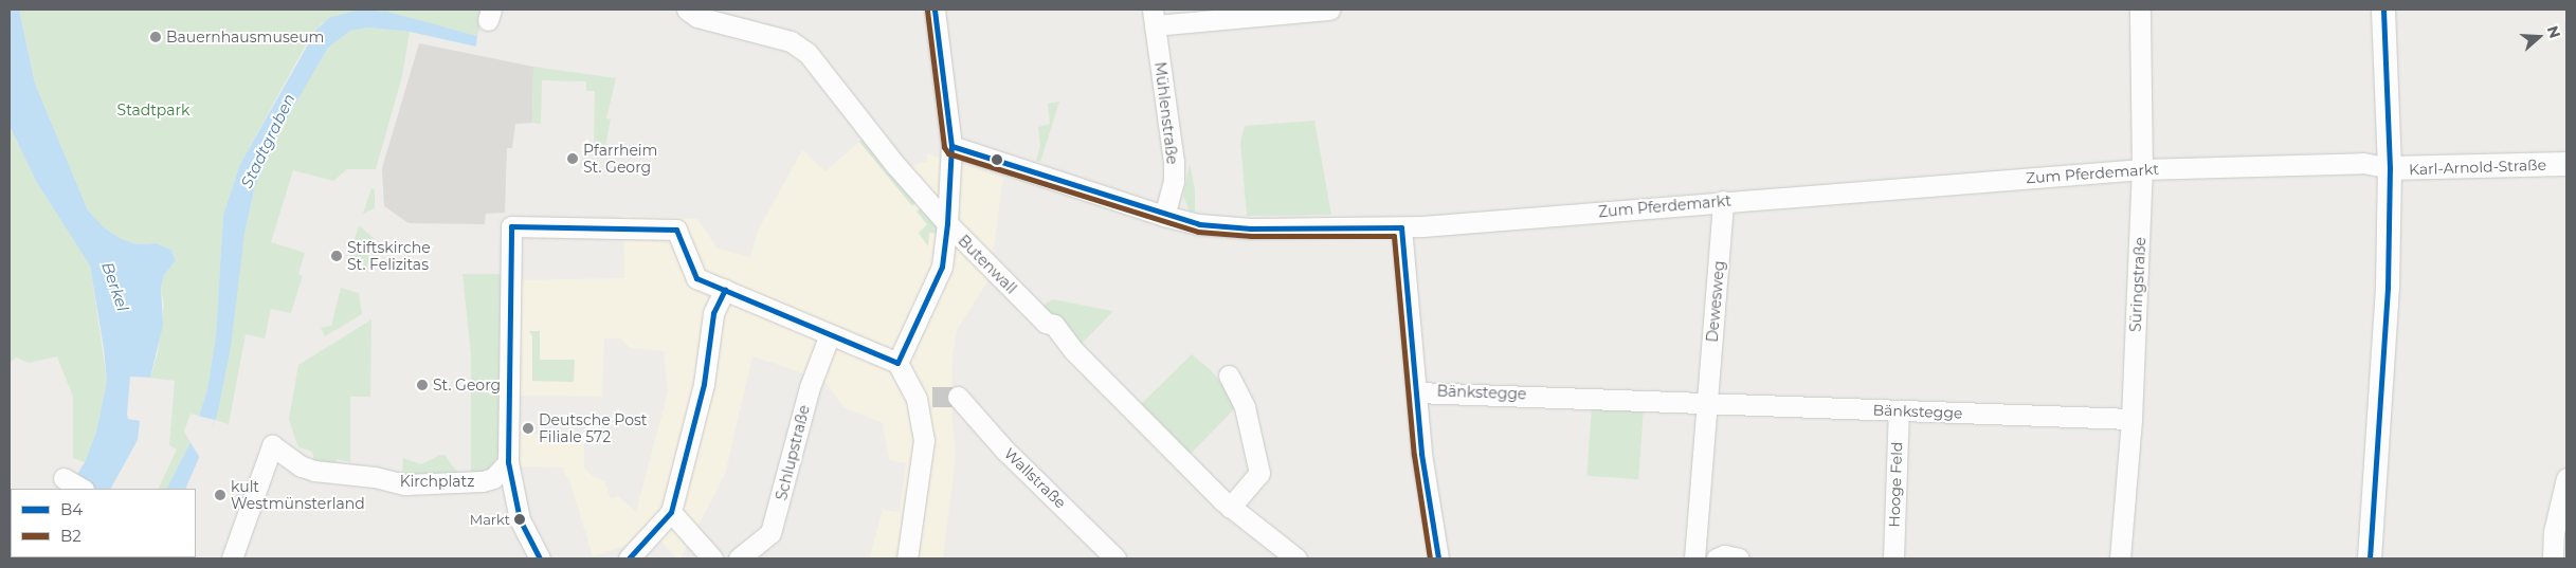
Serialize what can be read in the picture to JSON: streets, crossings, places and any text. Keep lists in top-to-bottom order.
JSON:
{
  "streets": {
    "street": [
      "Mühlenstraße",
      "Karl-Arnold-Straße",
      "Zum Pferdemarkt",
      "Butenwall",
      "Süringstraße",
      "Dewesweg",
      "Bänkstegge",
      "Schlupstraße",
      "Wallstraße",
      "Kirchplatz",
      "Hooge Feld"
    ]
  },
  "crossings": [
    ["Mühlenstraße", "Zum Pferdemarkt"],
    ["Karl-Arnold-Straße", "Zum Pferdemarkt"],
    ["Zum Pferdemarkt", "Süringstraße"],
    ["Zum Pferdemarkt", "Dewesweg"],
    ["Süringstraße", "Bänkstegge"],
    ["Dewesweg", "Bänkstegge"],
    ["Bänkstegge", "Hooge Feld"]
  ],
  "water": ["Stadtgraben", "Berkel"],
  "parks": ["Stadtpark"],
  "places": [
    "Bauernhausmuseum",
    "Pfarrheim St. Georg",
    "Stiftskirche St. Felizitas",
    "St. Georg",
    "Deutsche Post Filiale 572",
    "kult Westmünsterland",
    "Markt"
  ],
  "lines": ["transit line B4", "transit line B2"],
  "legend": ["B4", "B2"],
  "north": "right"
}
